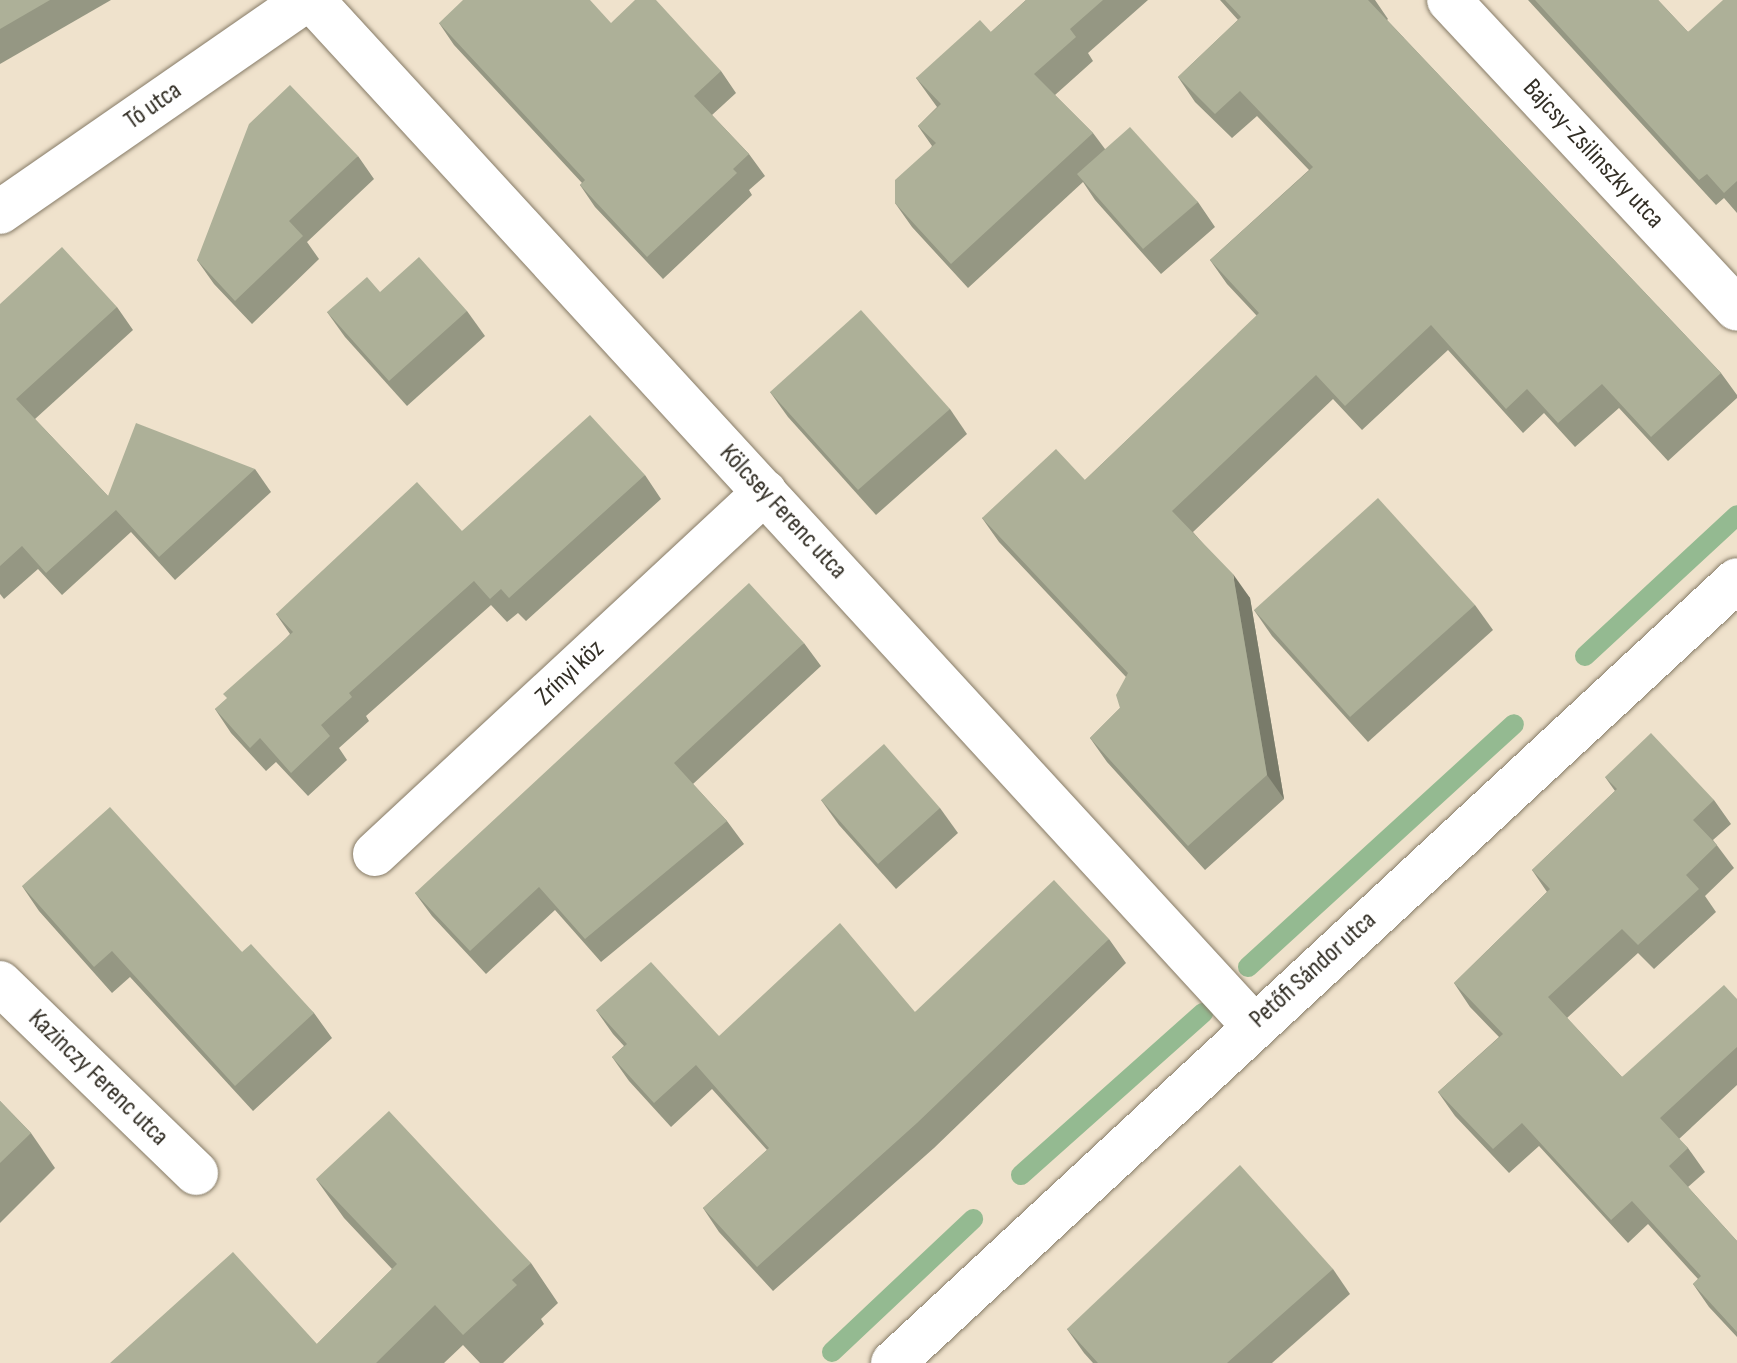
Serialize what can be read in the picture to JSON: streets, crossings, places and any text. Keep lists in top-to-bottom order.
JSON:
{
  "streets": {
    "street": [
      "Tó utca",
      "Bajcsy-Zsilinszky utca",
      "Kölcsey Ferenc utca",
      "Zrínyi köz",
      "Petőfi Sándor utca",
      "Kazinczy Ferenc utca"
    ]
  },
  "crossings": [
    ["Tó utca", "Kölcsey Ferenc utca"],
    ["Kölcsey Ferenc utca", "Zrínyi köz"],
    ["Kölcsey Ferenc utca", "Petőfi Sándor utca"]
  ]
}
